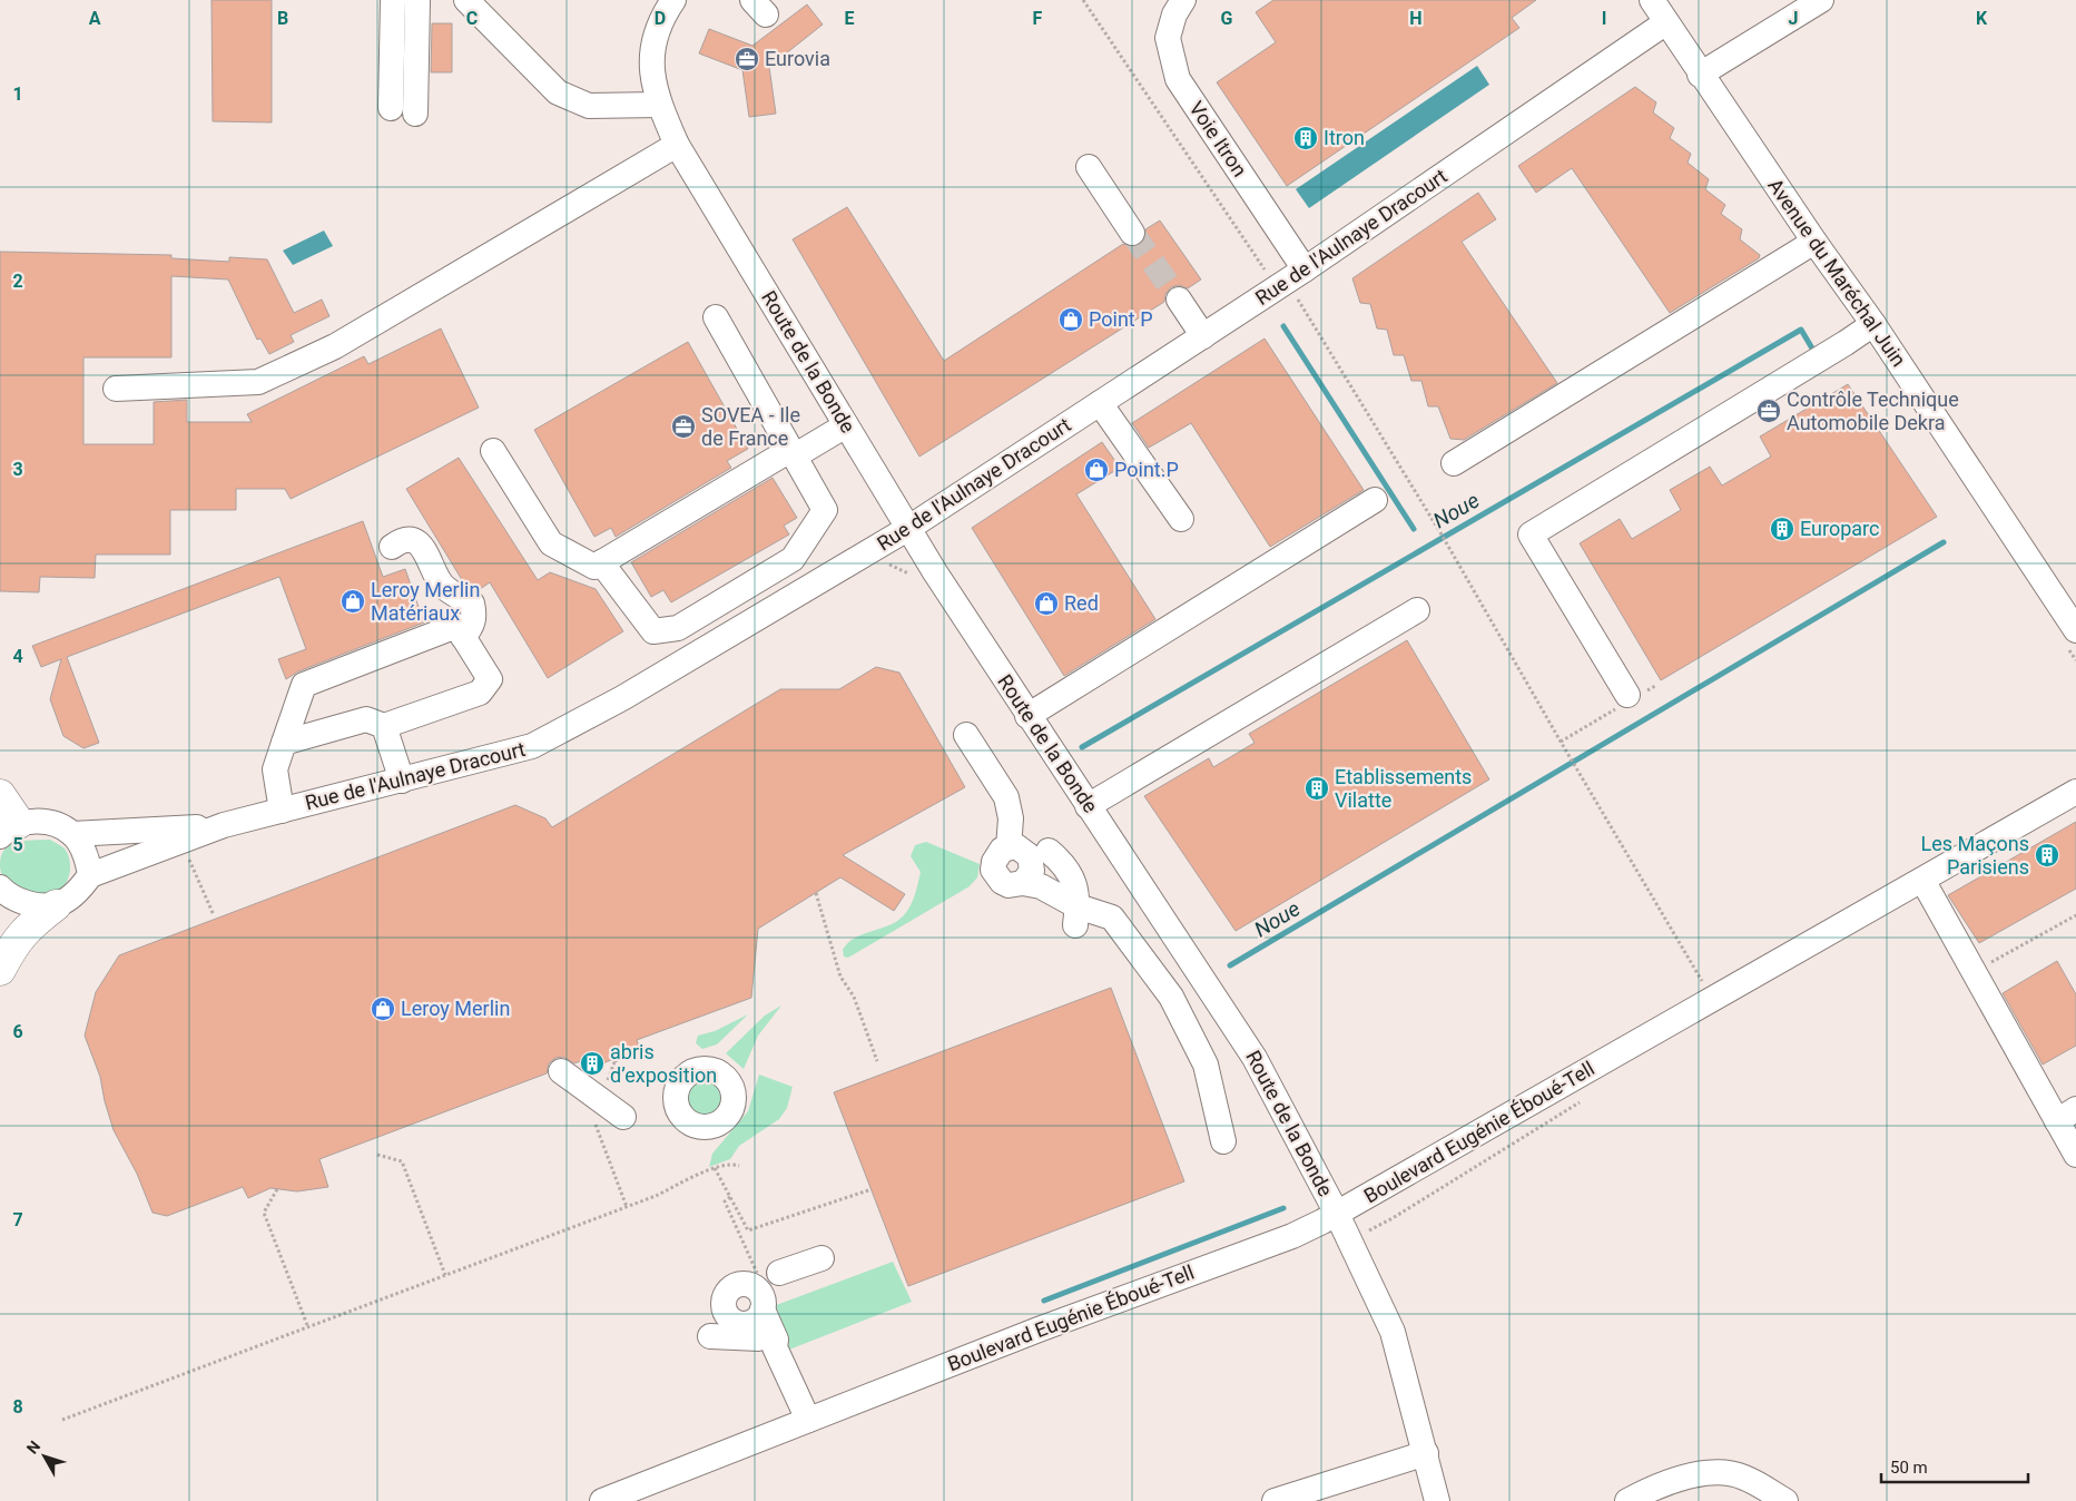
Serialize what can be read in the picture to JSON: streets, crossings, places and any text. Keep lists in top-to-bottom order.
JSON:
{
  "streets": {
    "street": [
      "Voie Itron",
      "Rue de l'Aulnaye Dracourt",
      "Avenue du Maréchal Juin",
      "Route de la Bonde",
      "Boulevard Eugénie Éboué-Tell"
    ]
  },
  "crossings": [
    ["Voie Itron", "Rue de l'Aulnaye Dracourt"],
    ["Rue de l'Aulnaye Dracourt", "Avenue du Maréchal Juin"],
    ["Rue de l'Aulnaye Dracourt", "Route de la Bonde"],
    ["Route de la Bonde", "Boulevard Eugénie Éboué-Tell"]
  ],
  "water": ["Noue"],
  "places": {
    "office": ["Eurovia", "Contrôle Technique Automobile Dekra", "SOVEA - Ile de France"],
    "building": [
      "Itron",
      "Europarc",
      "Etablissements Vilatte",
      "Les Maçons Parisiens",
      "abris d’exposition"
    ],
    "shop": [
      "Point P",
      "Point.P",
      "Leroy Merlin Matériaux",
      "Red",
      "Leroy Merlin"
    ]
  },
  "scale_bar": "50 m",
  "north": "top left",
  "grid": {
    "columns": [
      "A",
      "B",
      "C",
      "D",
      "E",
      "F",
      "G",
      "H",
      "I",
      "J",
      "K"
    ],
    "rows": [
      "1",
      "2",
      "3",
      "4",
      "5",
      "6",
      "7",
      "8"
    ]
  }
}
